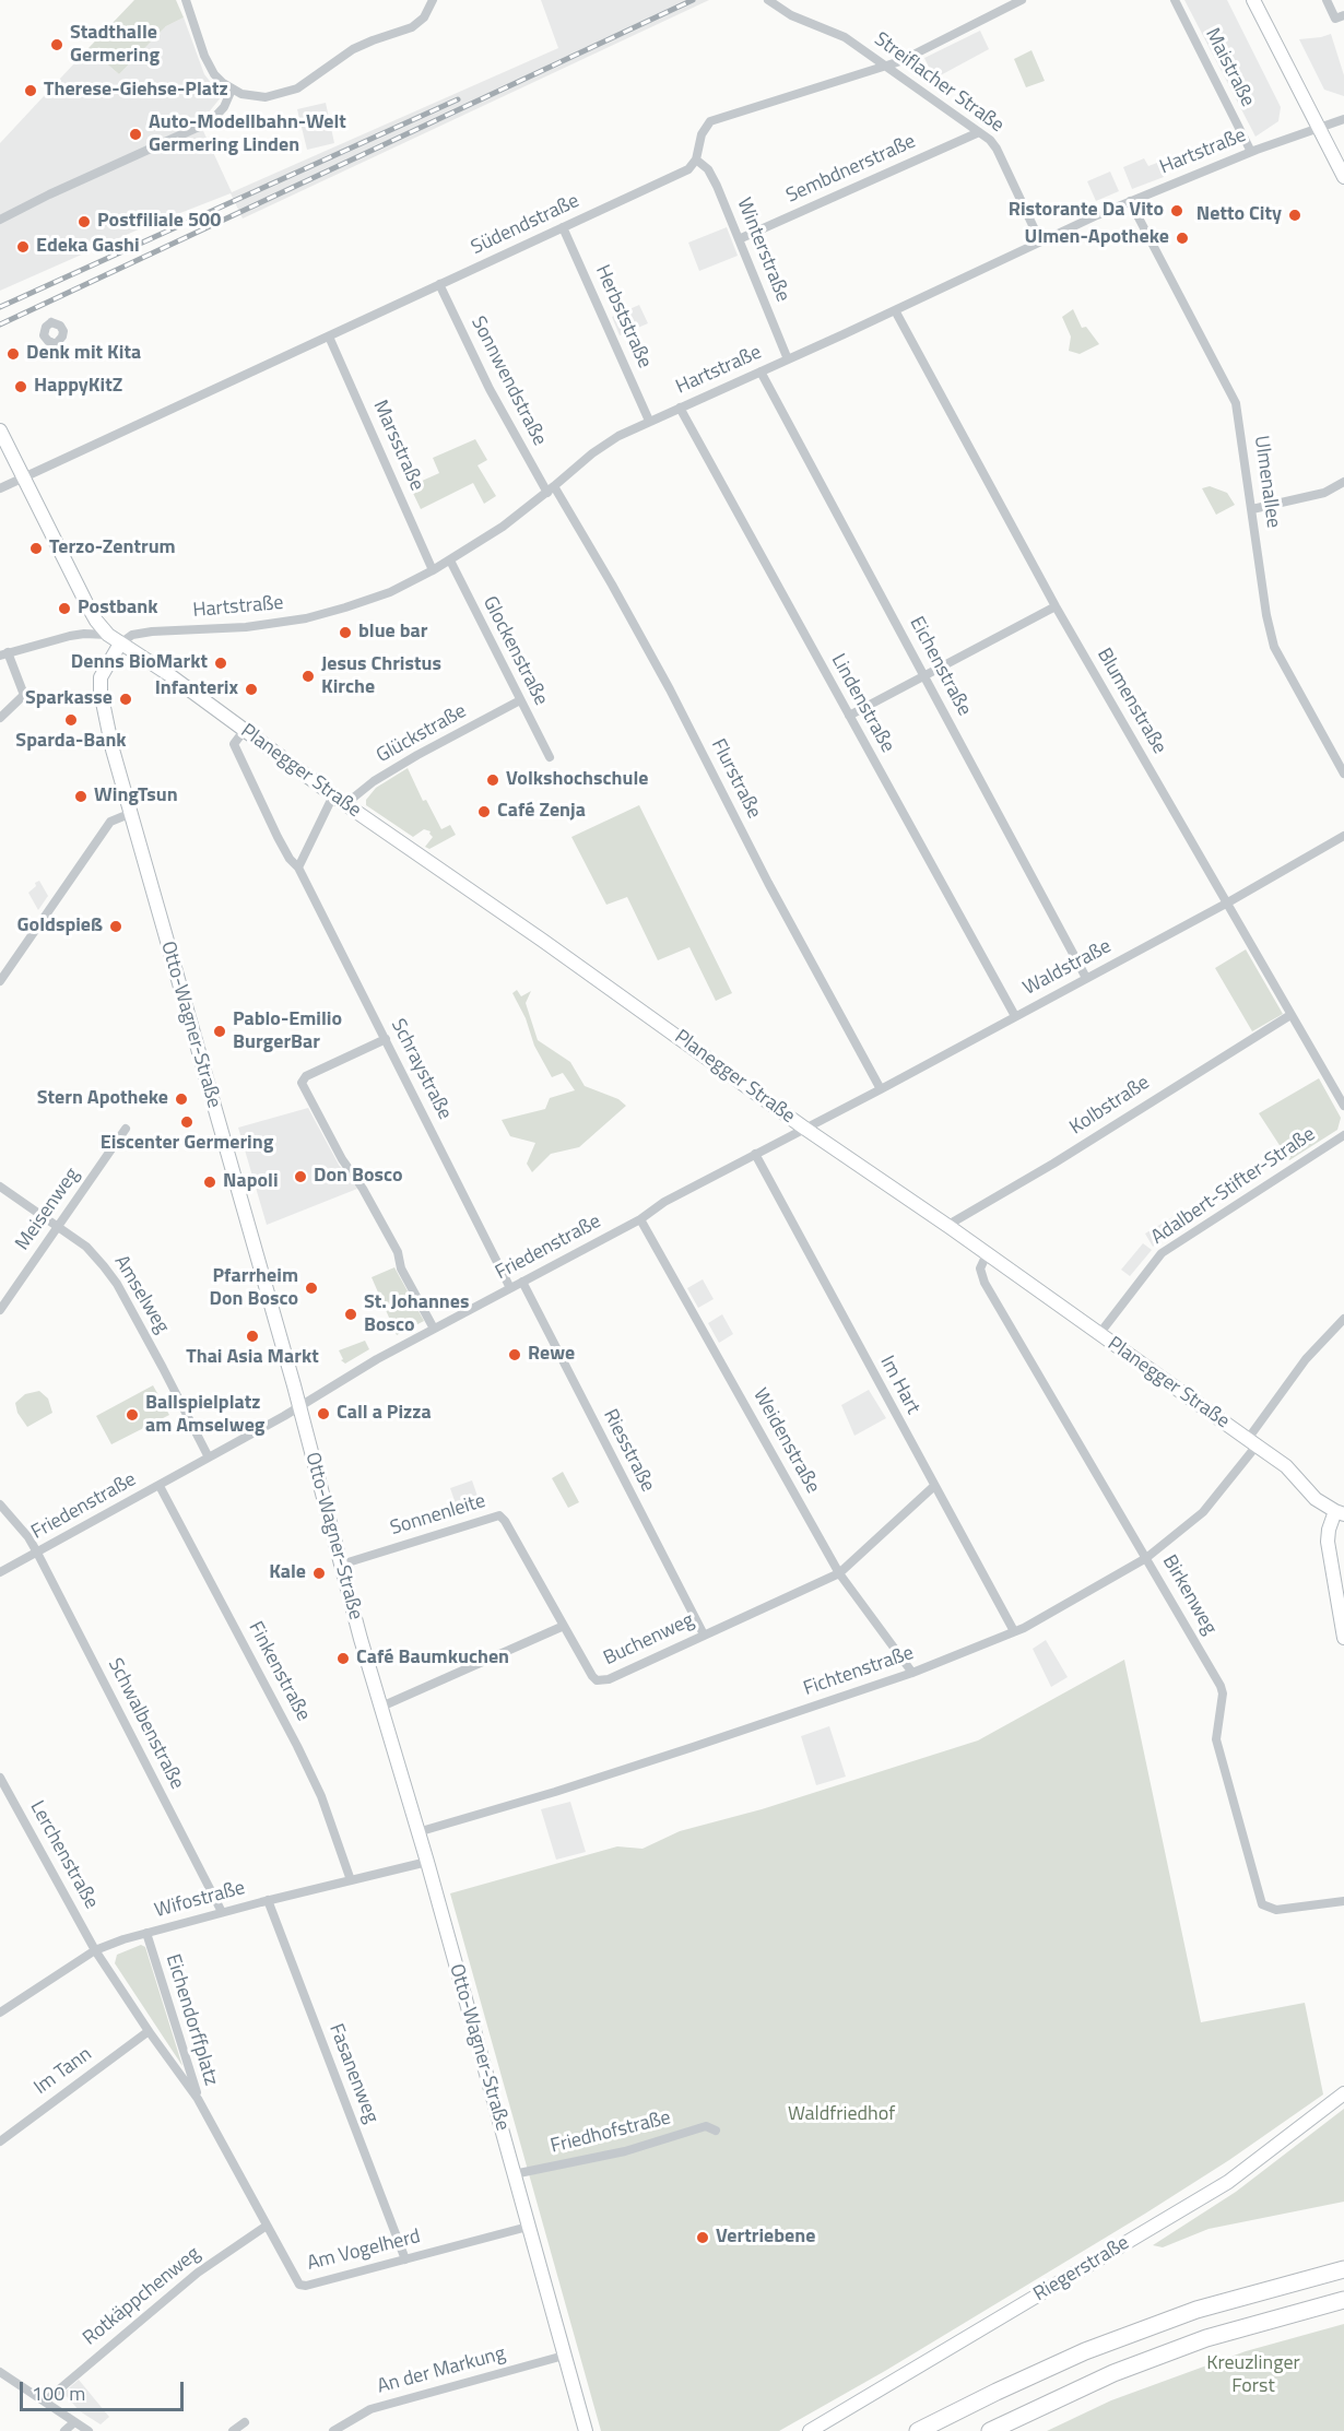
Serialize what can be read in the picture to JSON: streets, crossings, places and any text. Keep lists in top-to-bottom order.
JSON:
{
  "streets": {
    "street": [
      "Maistraße",
      "Streiflacher Straße",
      "Hartstraße",
      "Sembdnerstraße",
      "Südendstraße",
      "Winterstraße",
      "Herbststraße",
      "Sonnwendstraße",
      "Marsstraße",
      "Ulmenallee",
      "Glockenstraße",
      "Eichenstraße",
      "Blumenstraße",
      "Lindenstraße",
      "Glückstraße",
      "Planegger Straße",
      "Flurstraße",
      "Waldstraße",
      "Otto-Wagner-Straße",
      "Schraystraße",
      "Kolbstraße",
      "Adalbert-Stifter-Straße",
      "Meisenweg",
      "Friedenstraße",
      "Amselweg",
      "Im Hart",
      "Weidenstraße",
      "Riesstraße",
      "Sonnenleite",
      "Birkenweg",
      "Buchenweg",
      "Finkenstraße",
      "Fichtenstraße",
      "Schwalbenstraße",
      "Lerchenstraße",
      "Wifostraße",
      "Eichendorffplatz",
      "Im Tann",
      "Fasanenweg",
      "Friedhofstraße",
      "Am Vogelherd",
      "Riegerstraße",
      "Rotkäppchenweg",
      "An der Markung"
    ]
  },
  "crossings": [
    ["Maistraße", "Hartstraße"],
    ["Streiflacher Straße", "Hartstraße"],
    ["Streiflacher Straße", "Sembdnerstraße"],
    ["Hartstraße", "Winterstraße"],
    ["Hartstraße", "Herbststraße"],
    ["Hartstraße", "Sonnwendstraße"],
    ["Hartstraße", "Marsstraße"],
    ["Hartstraße", "Ulmenallee"],
    ["Hartstraße", "Glockenstraße"],
    ["Hartstraße", "Eichenstraße"],
    ["Hartstraße", "Blumenstraße"],
    ["Hartstraße", "Lindenstraße"],
    ["Hartstraße", "Planegger Straße"],
    ["Hartstraße", "Flurstraße"],
    ["Hartstraße", "Otto-Wagner-Straße"],
    ["Sembdnerstraße", "Winterstraße"],
    ["Südendstraße", "Winterstraße"],
    ["Südendstraße", "Herbststraße"],
    ["Südendstraße", "Sonnwendstraße"],
    ["Südendstraße", "Marsstraße"],
    ["Südendstraße", "Planegger Straße"],
    ["Sonnwendstraße", "Flurstraße"],
    ["Glockenstraße", "Glückstraße"],
    ["Eichenstraße", "Waldstraße"],
    ["Blumenstraße", "Waldstraße"],
    ["Blumenstraße", "Kolbstraße"],
    ["Lindenstraße", "Waldstraße"],
    ["Glückstraße", "Planegger Straße"],
    ["Planegger Straße", "Waldstraße"],
    ["Planegger Straße", "Otto-Wagner-Straße"],
    ["Planegger Straße", "Schraystraße"],
    ["Planegger Straße", "Kolbstraße"],
    ["Planegger Straße", "Adalbert-Stifter-Straße"],
    ["Planegger Straße", "Friedenstraße"],
    ["Planegger Straße", "Birkenweg"],
    ["Planegger Straße", "Fichtenstraße"],
    ["Flurstraße", "Waldstraße"],
    ["Waldstraße", "Friedenstraße"],
    ["Otto-Wagner-Straße", "Friedenstraße"],
    ["Otto-Wagner-Straße", "Sonnenleite"],
    ["Otto-Wagner-Straße", "Fichtenstraße"],
    ["Otto-Wagner-Straße", "Wifostraße"],
    ["Otto-Wagner-Straße", "Friedhofstraße"],
    ["Otto-Wagner-Straße", "Am Vogelherd"],
    ["Otto-Wagner-Straße", "An der Markung"],
    ["Schraystraße", "Friedenstraße"],
    ["Meisenweg", "Amselweg"],
    ["Friedenstraße", "Amselweg"],
    ["Friedenstraße", "Im Hart"],
    ["Friedenstraße", "Weidenstraße"],
    ["Friedenstraße", "Riesstraße"],
    ["Friedenstraße", "Finkenstraße"],
    ["Friedenstraße", "Schwalbenstraße"],
    ["Im Hart", "Buchenweg"],
    ["Im Hart", "Fichtenstraße"],
    ["Weidenstraße", "Buchenweg"],
    ["Weidenstraße", "Fichtenstraße"],
    ["Riesstraße", "Buchenweg"],
    ["Sonnenleite", "Buchenweg"],
    ["Birkenweg", "Fichtenstraße"],
    ["Finkenstraße", "Wifostraße"],
    ["Schwalbenstraße", "Wifostraße"],
    ["Lerchenstraße", "Wifostraße"],
    ["Lerchenstraße", "Eichendorffplatz"],
    ["Wifostraße", "Eichendorffplatz"],
    ["Wifostraße", "Fasanenweg"],
    ["Eichendorffplatz", "Im Tann"],
    ["Eichendorffplatz", "Am Vogelherd"],
    ["Fasanenweg", "Am Vogelherd"],
    ["Am Vogelherd", "Rotkäppchenweg"]
  ],
  "parks": ["Waldfriedhof", "Kreuzlinger Forst"],
  "places": [
    "Stadthalle Germering",
    "Therese-Giehse-Platz",
    "Auto-Modellbahn-Welt Germering Linden",
    "Ristorante Da Vito",
    "Netto City",
    "Postfiliale 500",
    "Ulmen-Apotheke",
    "Edeka Gashi",
    "Denk mit Kita",
    "HappyKitZ",
    "Terzo-Zentrum",
    "Postbank",
    "blue bar",
    "Denns BioMarkt",
    "Jesus Christus Kirche",
    "Infanterix",
    "Sparkasse",
    "Sparda-Bank",
    "Volkshochschule",
    "WingTsun",
    "Café Zenja",
    "Goldspieß",
    "Pablo-Emilio BurgerBar",
    "Stern Apotheke",
    "Eiscenter Germering",
    "Don Bosco",
    "Napoli",
    "Pfarrheim Don Bosco",
    "St. Johannes Bosco",
    "Thai Asia Markt",
    "Rewe",
    "Call a Pizza",
    "Ballspielplatz am Amselweg",
    "Kale",
    "Café Baumkuchen",
    "Vertriebene"
  ],
  "scale_bar": "100 m"
}
